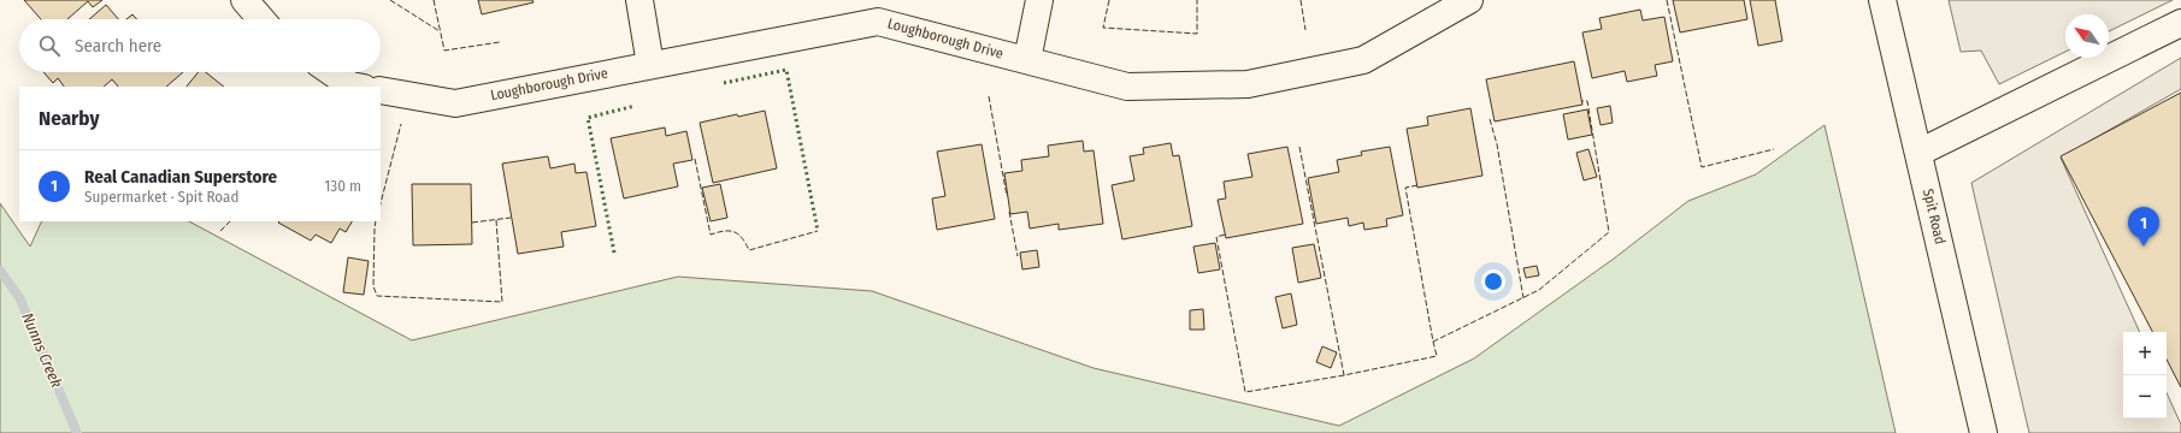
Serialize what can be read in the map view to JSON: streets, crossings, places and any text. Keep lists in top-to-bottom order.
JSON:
{
  "streets": {
    "street": ["Loughborough Drive", "Spit Road"]
  },
  "water": ["Nunns Creek"],
  "north": "top left",
  "page": {
    "search": "Search here",
    "heading": "Nearby",
    "list": [
      {
        "mark": "1",
        "name": "Real Canadian Superstore",
        "note": "Supermarket · Spit Road",
        "value": "130 m"
      }
    ],
    "pins": "1",
    "map_buttons": ["+", "−"]
  }
}
